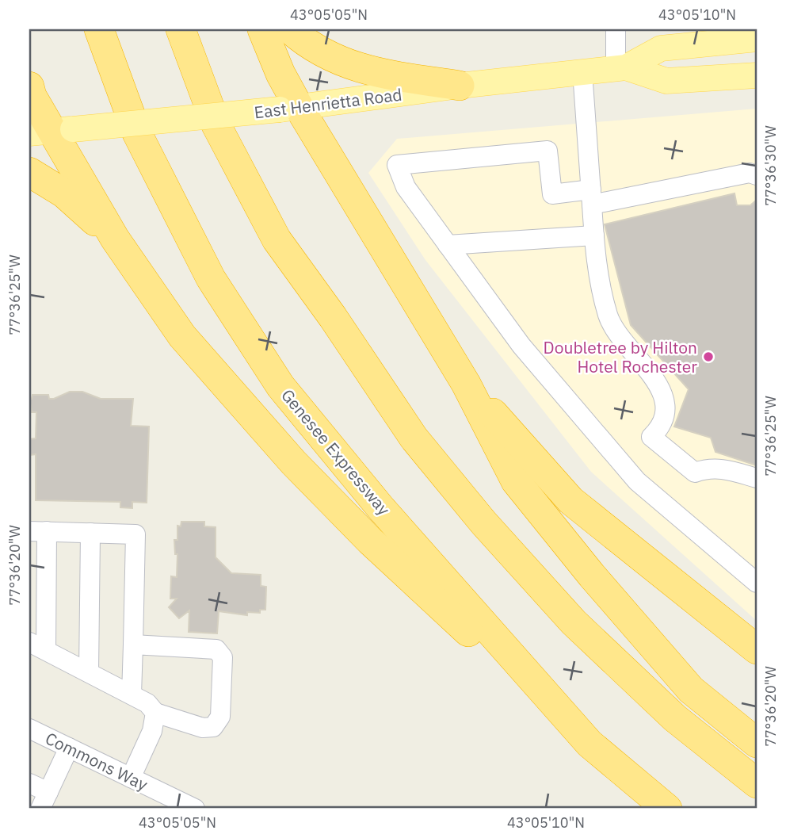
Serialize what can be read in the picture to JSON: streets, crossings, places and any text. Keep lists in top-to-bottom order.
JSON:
{
  "streets": {
    "highway": ["Genesee Expressway"],
    "main road": ["East Henrietta Road"],
    "street": ["Commons Way"]
  },
  "places": ["Doubletree by Hilton Hotel Rochester"],
  "coordinates": [
    "43°05'05\"N",
    "43°05'10\"N",
    "77°36'30\"W",
    "77°36'25\"W",
    "77°36'20\"W"
  ]
}
